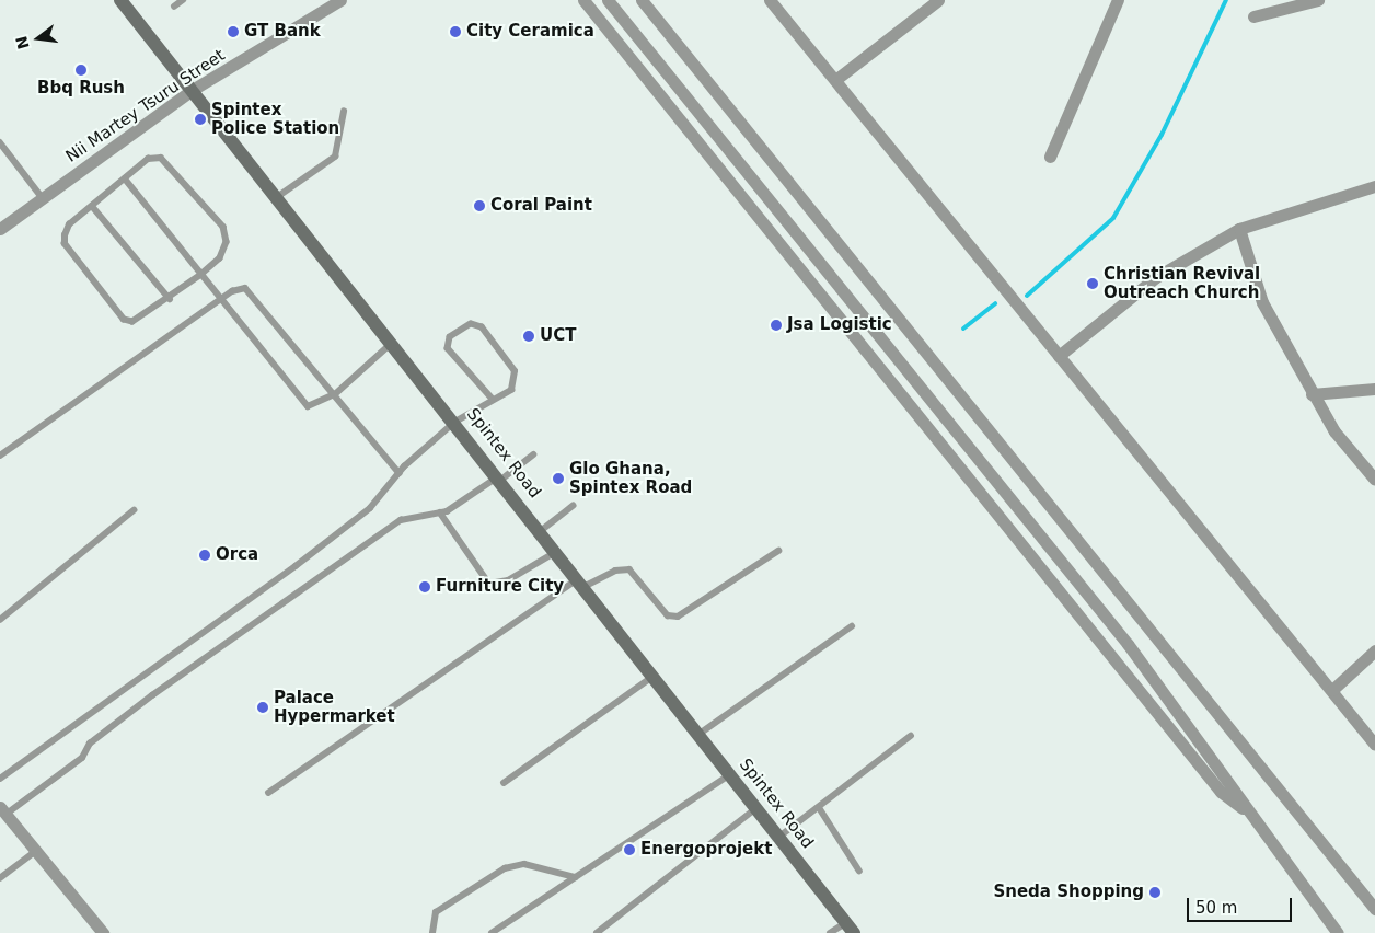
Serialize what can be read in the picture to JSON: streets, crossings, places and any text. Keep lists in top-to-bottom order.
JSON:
{
  "streets": {
    "main road": ["Spintex Road"],
    "street": ["Nii Martey Tsuru Street"]
  },
  "crossings": [
    ["Nii Martey Tsuru Street", "Spintex Road"]
  ],
  "places": [
    "GT Bank",
    "City Ceramica",
    "Bbq Rush",
    "Spintex Police Station",
    "Coral Paint",
    "Christian Revival Outreach Church",
    "Jsa Logistic",
    "UCT",
    "Glo Ghana, Spintex Road",
    "Orca",
    "Furniture City",
    "Palace Hypermarket",
    "Energoprojekt",
    "Sneda Shopping"
  ],
  "scale_bar": "50 m",
  "north": "left"
}
